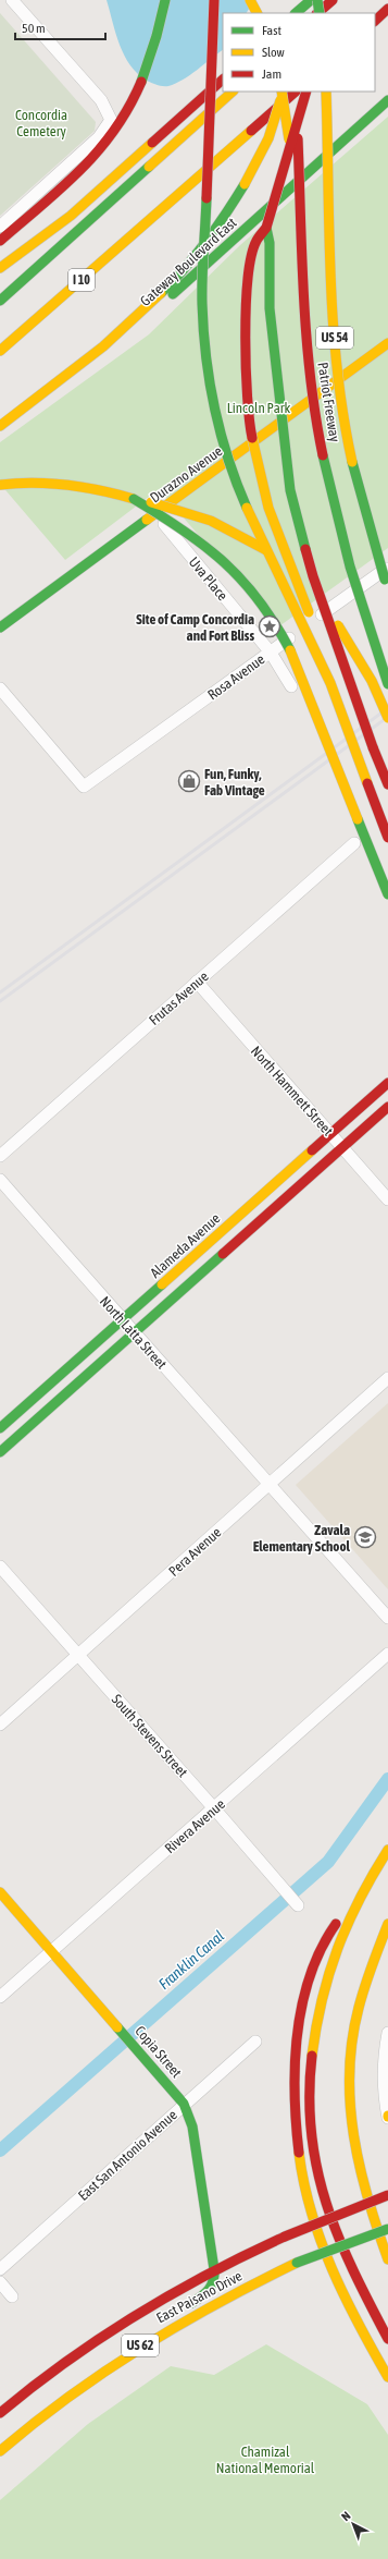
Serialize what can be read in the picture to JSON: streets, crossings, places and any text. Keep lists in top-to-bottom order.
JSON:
{
  "streets": {
    "main road": [
      "Gateway Boulevard East",
      "I 10",
      "US 54",
      "Patriot Freeway",
      "Durazno Avenue",
      "Alameda Avenue",
      "Copia Street",
      "East Paisano Drive",
      "US 62"
    ],
    "street": [
      "Uva Place",
      "Rosa Avenue",
      "Frutas Avenue",
      "North Hammett Street",
      "North Latta Street",
      "Pera Avenue",
      "South Stevens Street",
      "Rivera Avenue",
      "East San Antonio Avenue"
    ]
  },
  "crossings": [
    ["Durazno Avenue", "Uva Place"],
    ["Uva Place", "Rosa Avenue"],
    ["Frutas Avenue", "North Hammett Street"],
    ["North Hammett Street", "Alameda Avenue"],
    ["Alameda Avenue", "North Latta Street"],
    ["North Latta Street", "Pera Avenue"],
    ["Pera Avenue", "South Stevens Street"],
    ["South Stevens Street", "Rivera Avenue"],
    ["Rivera Avenue", "Copia Street"],
    ["Copia Street", "East San Antonio Avenue"],
    ["Copia Street", "East Paisano Drive"]
  ],
  "water": ["Franklin Canal"],
  "parks": ["Concordia Cemetery", "Lincoln Park", "Chamizal National Memorial"],
  "places": {
    "place": ["Site of Camp Concordia and Fort Bliss"],
    "shop": ["Fun, Funky, Fab Vintage"],
    "school or university": ["Zavala Elementary School"]
  },
  "legend": ["Fast", "Slow", "Jam"],
  "scale_bar": "50 m",
  "north": "top left"
}
